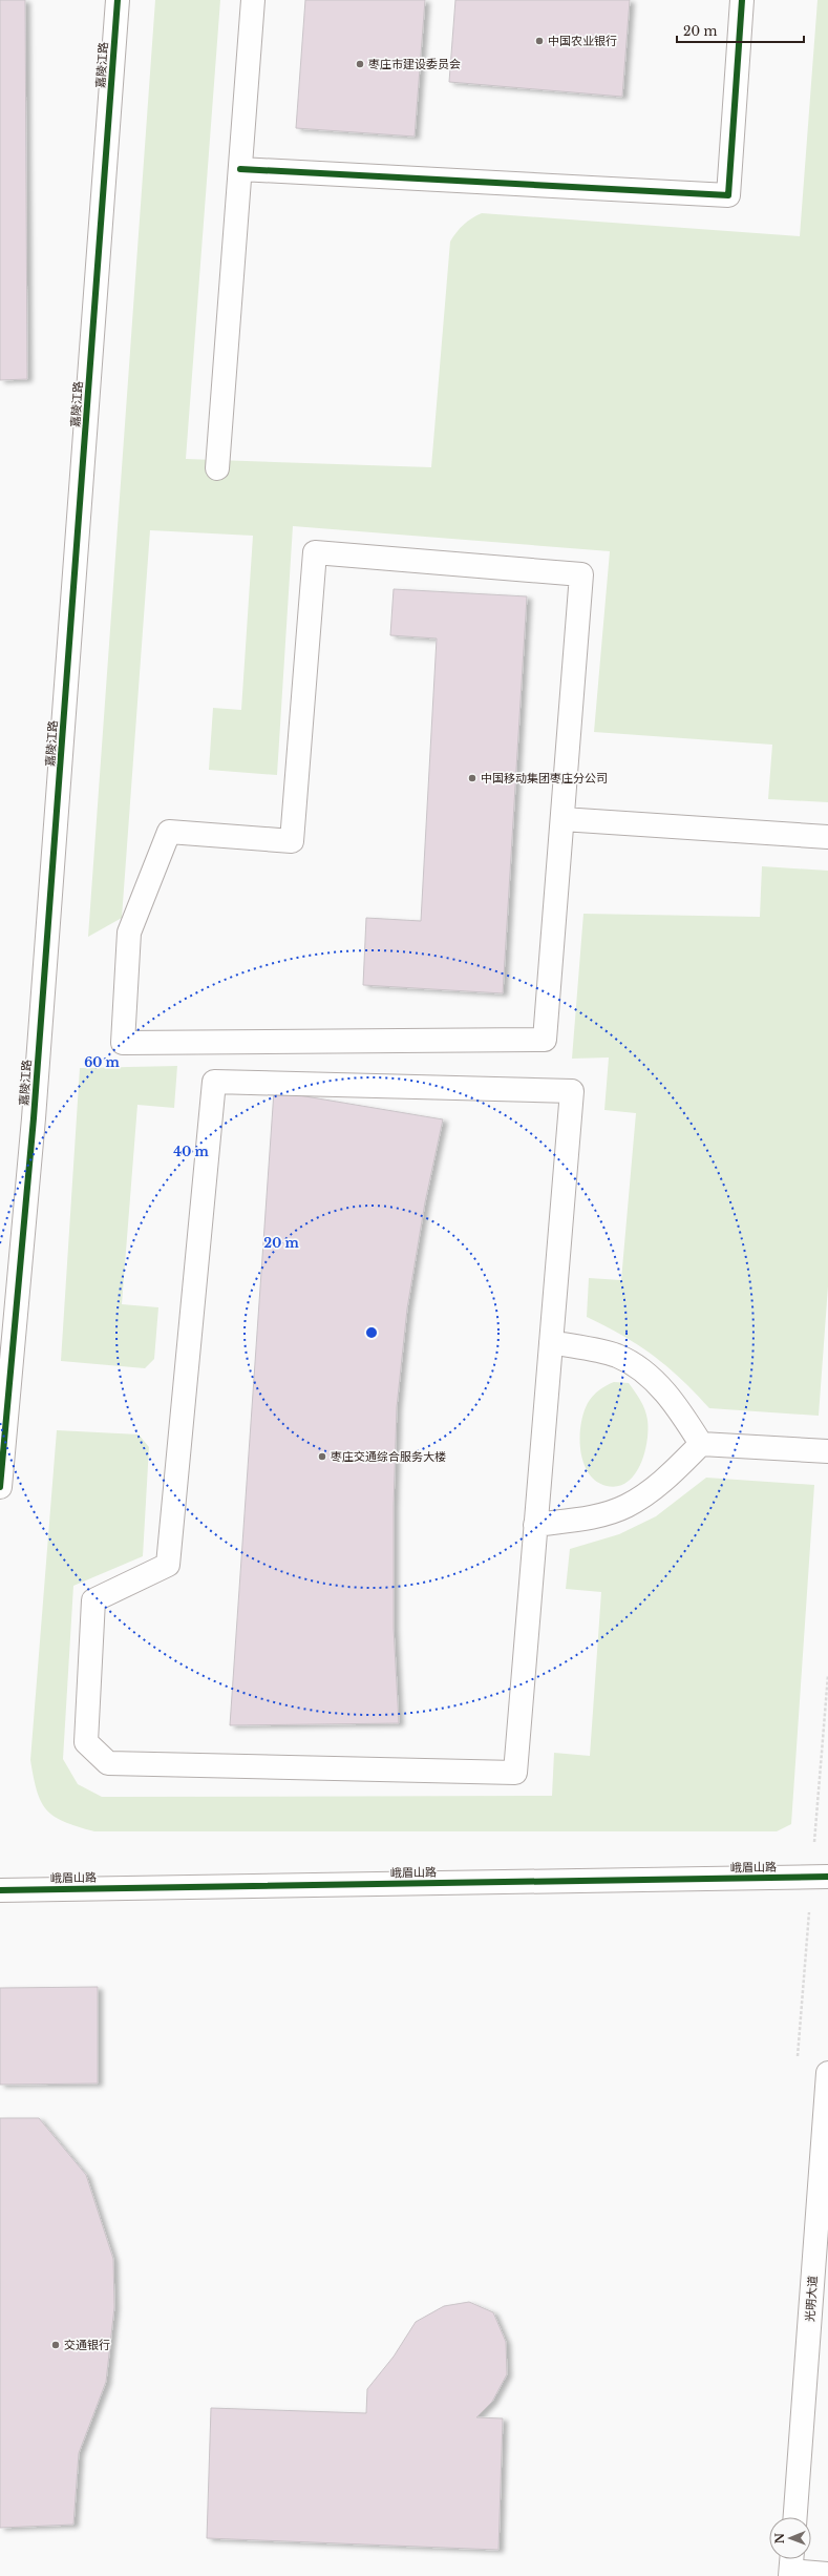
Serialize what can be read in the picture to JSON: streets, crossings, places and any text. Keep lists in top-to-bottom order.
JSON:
{
  "streets": {
    "street": ["嘉陵江路", "峨眉山路", "光明大道"]
  },
  "places": [
    "中国农业银行",
    "枣庄市建设委员会",
    "中国移动集团枣庄分公司",
    "枣庄交通综合服务大楼",
    "交通银行"
  ],
  "scale_bar": "20 m",
  "north": "left",
  "rings": ["60 m", "40 m", "20 m"]
}
